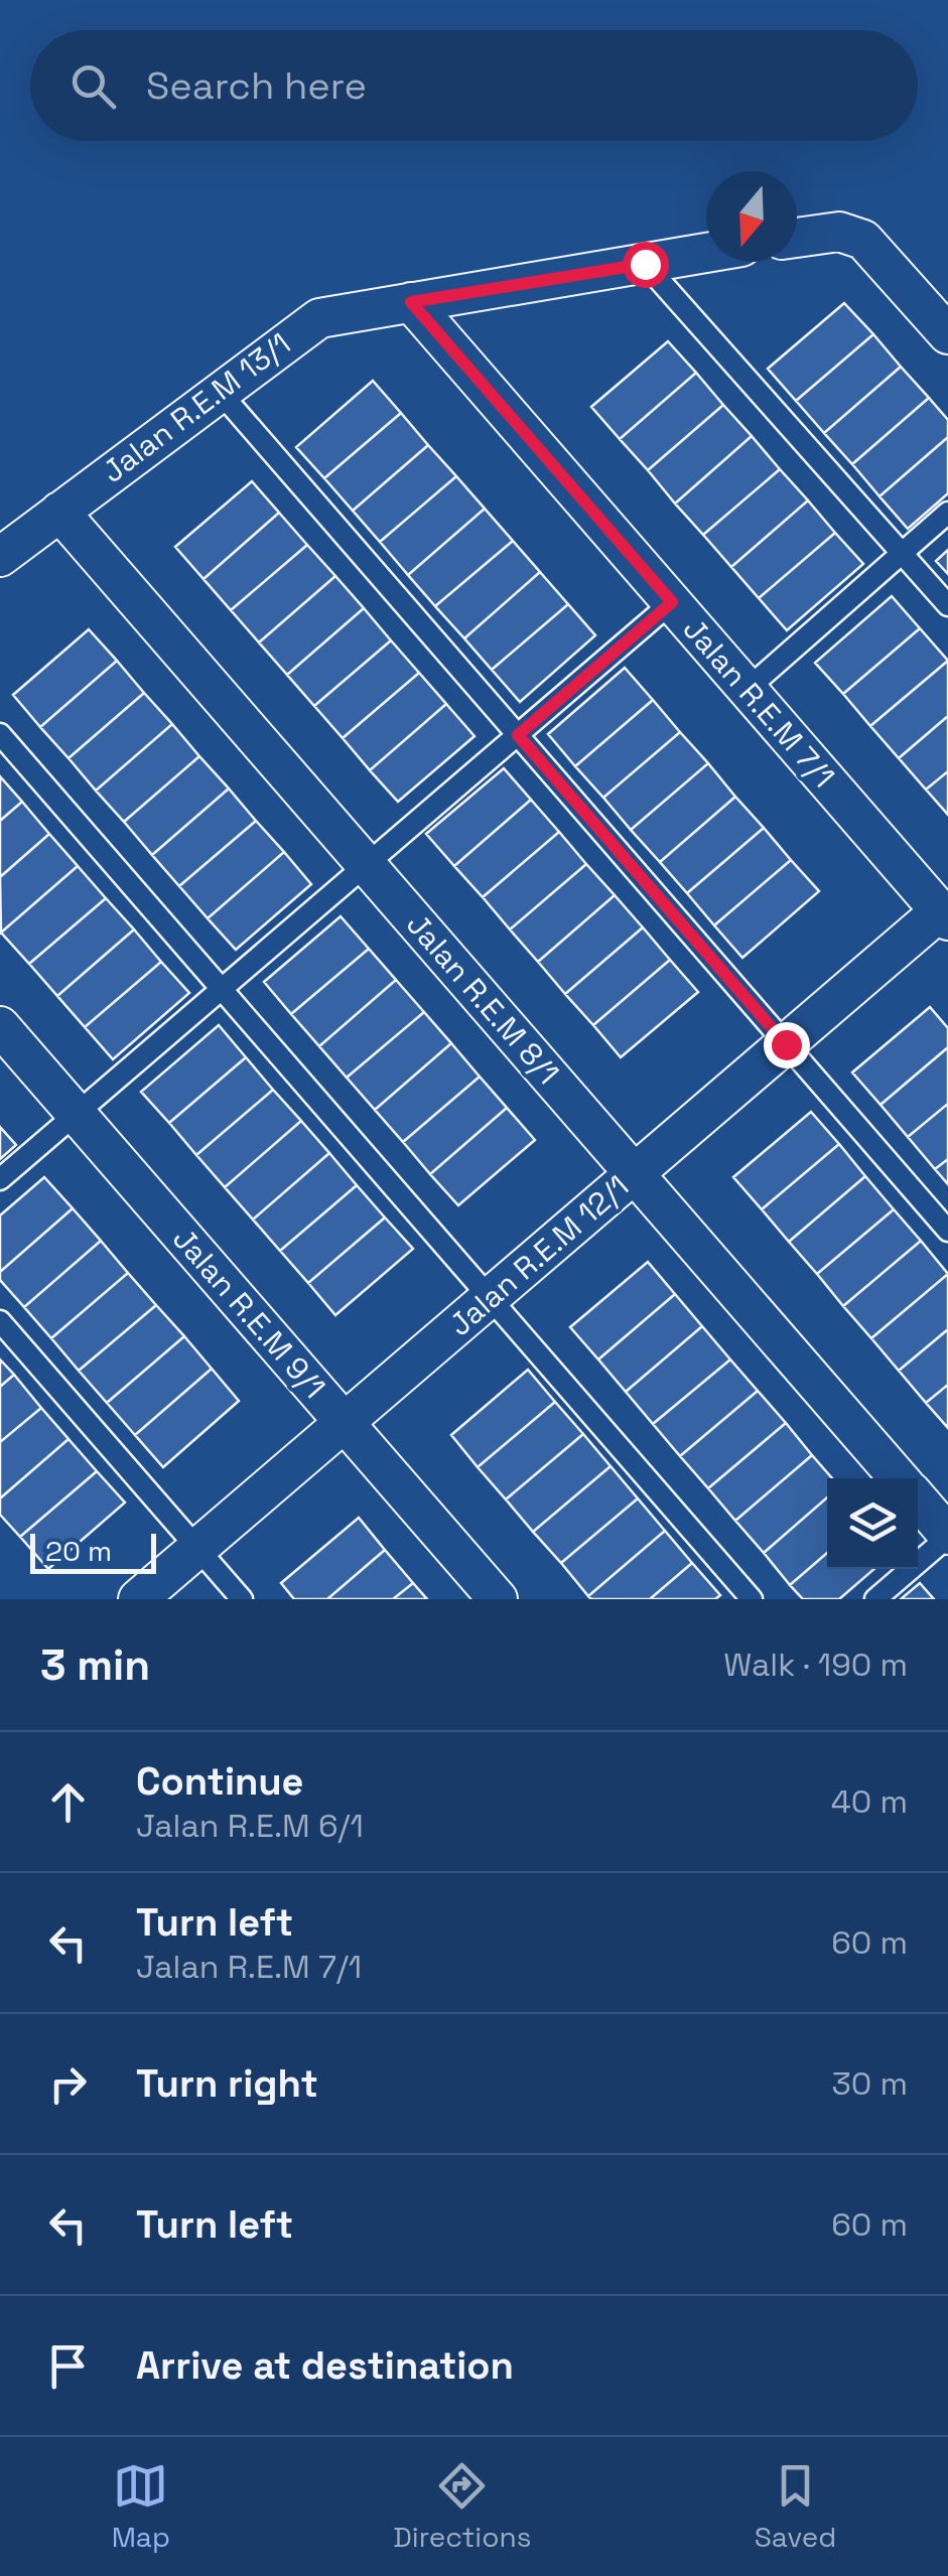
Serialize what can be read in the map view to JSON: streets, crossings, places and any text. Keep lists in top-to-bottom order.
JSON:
{
  "streets": {
    "street": [
      "Jalan R.E.M 13/1",
      "Jalan R.E.M 7/1",
      "Jalan R.E.M 8/1",
      "Jalan R.E.M 12/1",
      "Jalan R.E.M 9/1"
    ]
  },
  "crossings": [
    ["Jalan R.E.M 13/1", "Jalan R.E.M 7/1"],
    ["Jalan R.E.M 13/1", "Jalan R.E.M 8/1"],
    ["Jalan R.E.M 7/1", "Jalan R.E.M 12/1"],
    ["Jalan R.E.M 8/1", "Jalan R.E.M 12/1"],
    ["Jalan R.E.M 12/1", "Jalan R.E.M 9/1"]
  ],
  "scale_bar": "20 m",
  "north": "bottom",
  "page": {
    "search": "Search here",
    "scale": "20 m",
    "heading": ["3 min", "Walk · 190 m"],
    "list": [
      ["Continue", "Jalan R.E.M 6/1", "40 m"],
      ["Turn left", "Jalan R.E.M 7/1", "60 m"],
      ["Turn right", "30 m"],
      ["Turn left", "60 m"],
      "Arrive at destination"
    ],
    "nav": ["Map", "Directions", "Saved"]
  }
}
